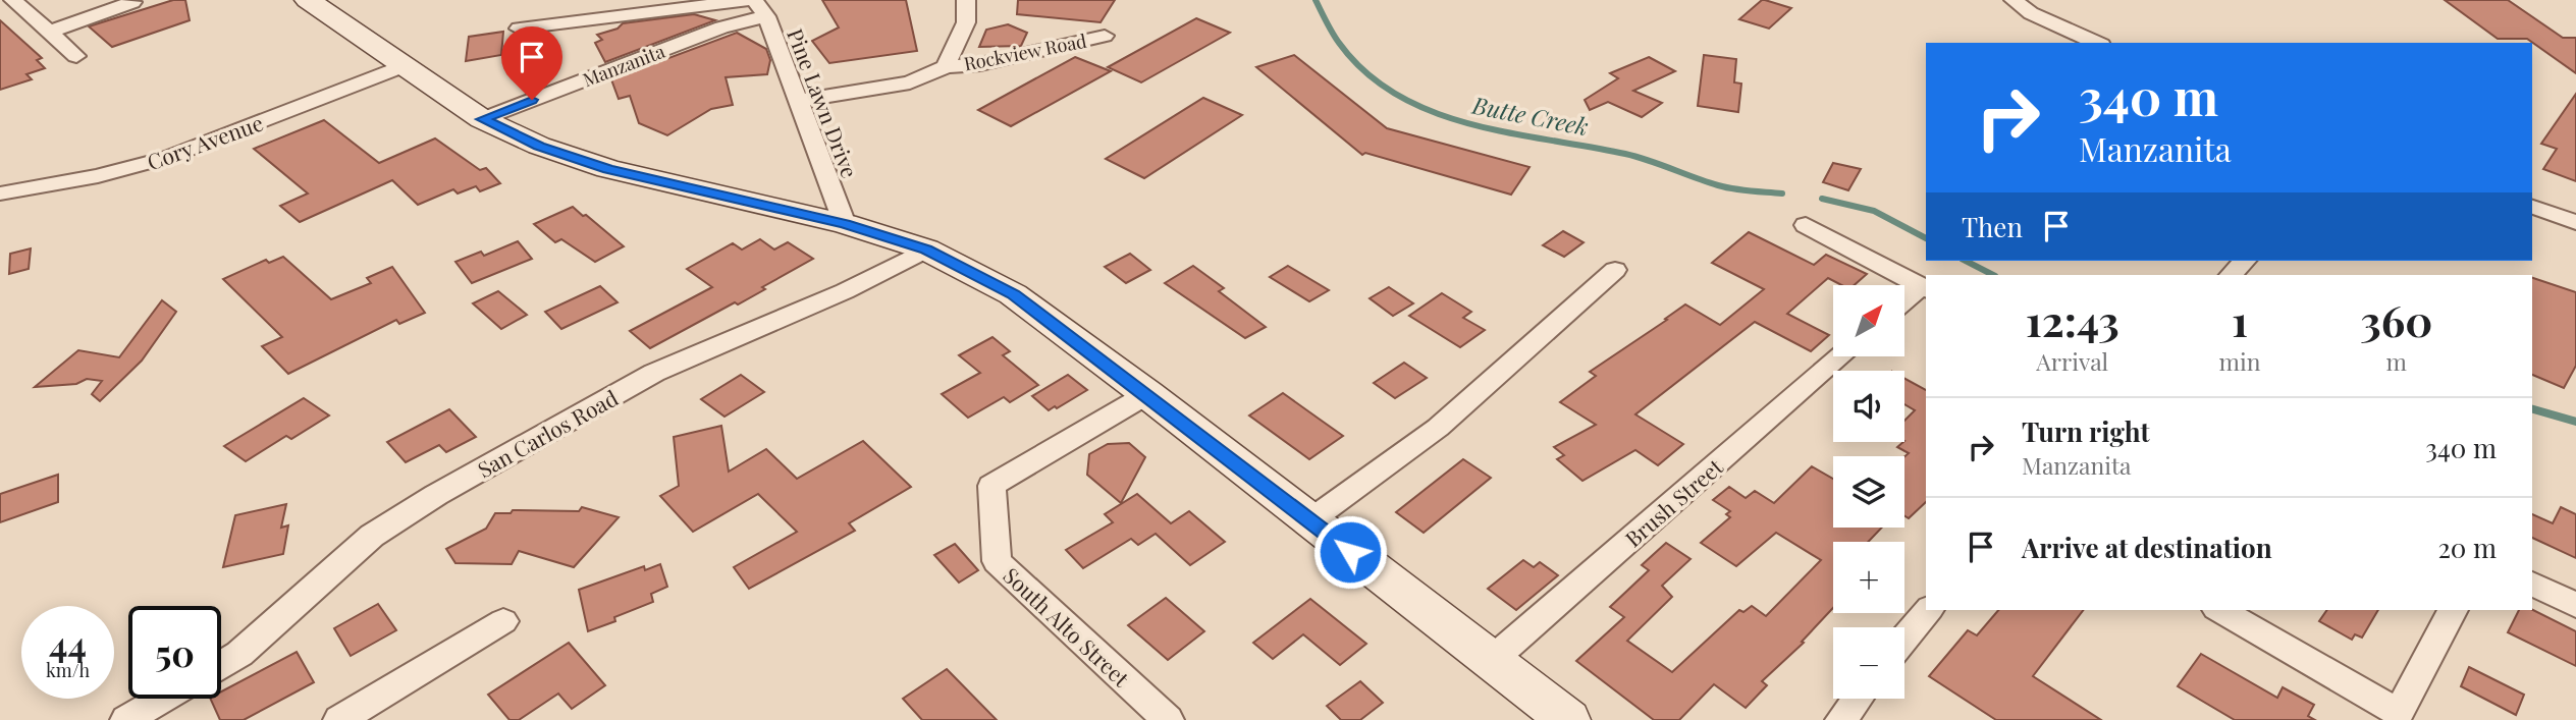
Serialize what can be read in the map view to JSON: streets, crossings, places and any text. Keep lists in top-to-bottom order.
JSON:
{
  "streets": {
    "street": [
      "Rockview Road",
      "Manzanita",
      "Pine Lawn Drive",
      "Cory Avenue",
      "San Carlos Road",
      "Brush Street",
      "South Alto Street"
    ]
  },
  "crossings": [
    ["Rockview Road", "Pine Lawn Drive"],
    ["Manzanita", "Pine Lawn Drive"]
  ],
  "water": ["Butte Creek"],
  "north": "top right",
  "page": {
    "turn": ["340 m", "Manzanita"],
    "then": "Then",
    "eta": [
      "12:43",
      "Arrival",
      "1",
      "min",
      "360",
      "m"
    ],
    "map_buttons": ["+", "−"],
    "list": [
      {
        "name": "Turn right",
        "note": "Manzanita",
        "value": "340 m"
      },
      {
        "name": "Arrive at destination",
        "value": "20 m"
      }
    ],
    "speed": "44 km/h",
    "limit": "50"
  }
}
